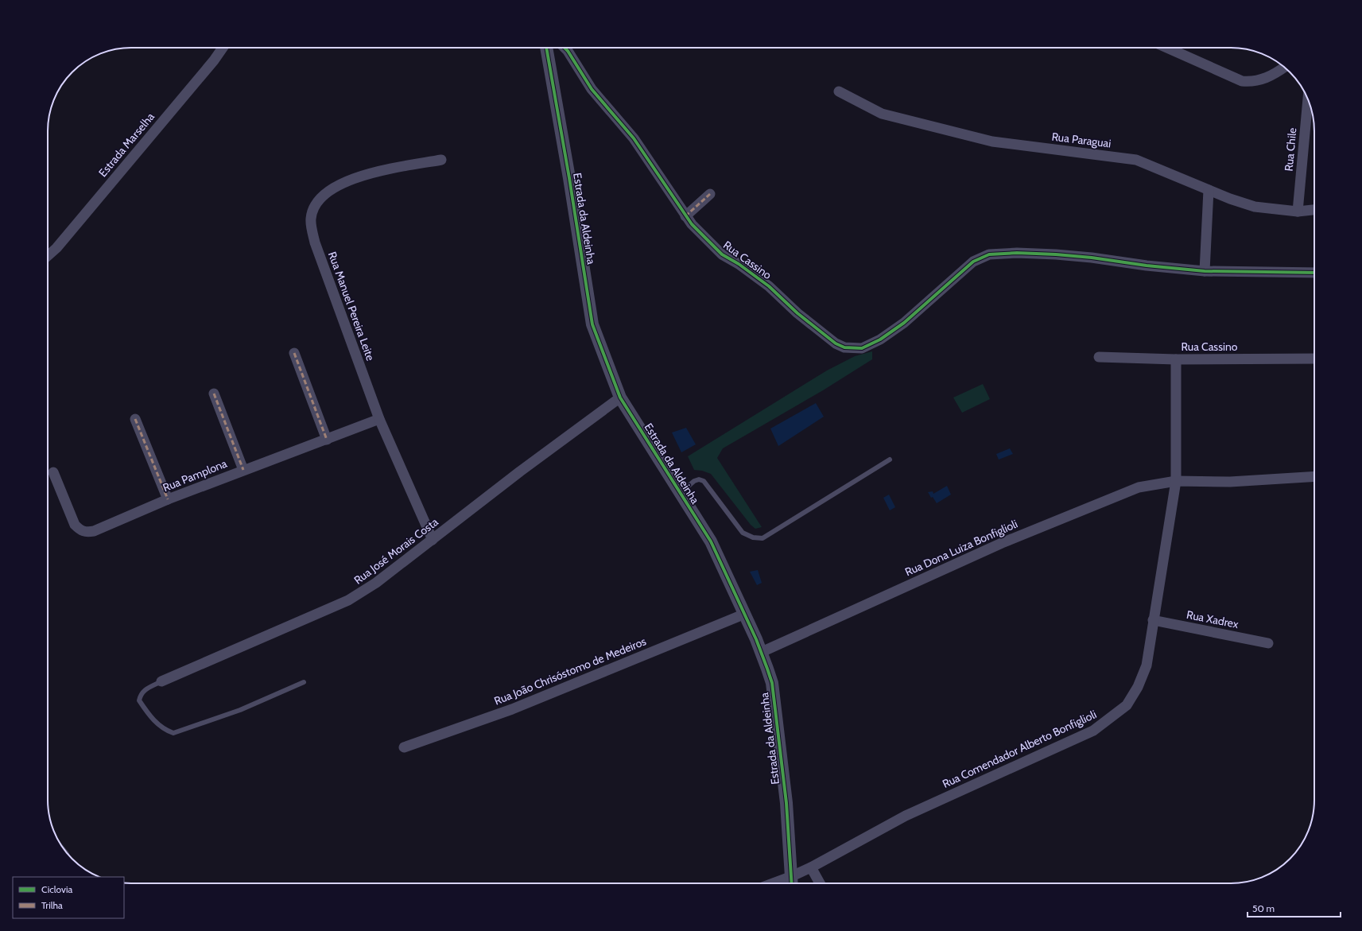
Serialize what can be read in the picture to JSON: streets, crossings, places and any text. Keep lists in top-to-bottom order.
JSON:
{
  "streets": {
    "street": [
      "Rua Paraguai",
      "Estrada Marselha",
      "Rua Chile",
      "Estrada da Aldeinha",
      "Rua Cassino",
      "Rua Manuel Pereira Leite",
      "Rua Pamplona",
      "Rua Dona Luiza Bonfiglioli",
      "Rua José Morais Costa",
      "Rua Xadrex",
      "Rua João Chrisóstomo de Medeiros",
      "Rua Comendador Alberto Bonfiglioli"
    ]
  },
  "crossings": [
    ["Rua Paraguai", "Rua Chile"],
    ["Estrada da Aldeinha", "Rua Dona Luiza Bonfiglioli"],
    ["Estrada da Aldeinha", "Rua José Morais Costa"],
    ["Estrada da Aldeinha", "Rua João Chrisóstomo de Medeiros"],
    ["Estrada da Aldeinha", "Rua Comendador Alberto Bonfiglioli"],
    ["Rua Cassino", "Rua Comendador Alberto Bonfiglioli"],
    ["Rua Manuel Pereira Leite", "Rua Pamplona"],
    ["Rua Manuel Pereira Leite", "Rua José Morais Costa"],
    ["Rua Dona Luiza Bonfiglioli", "Rua Comendador Alberto Bonfiglioli"],
    ["Rua Xadrex", "Rua Comendador Alberto Bonfiglioli"]
  ],
  "legend": ["Ciclovia", "Trilha"],
  "scale_bar": "50 m"
}
